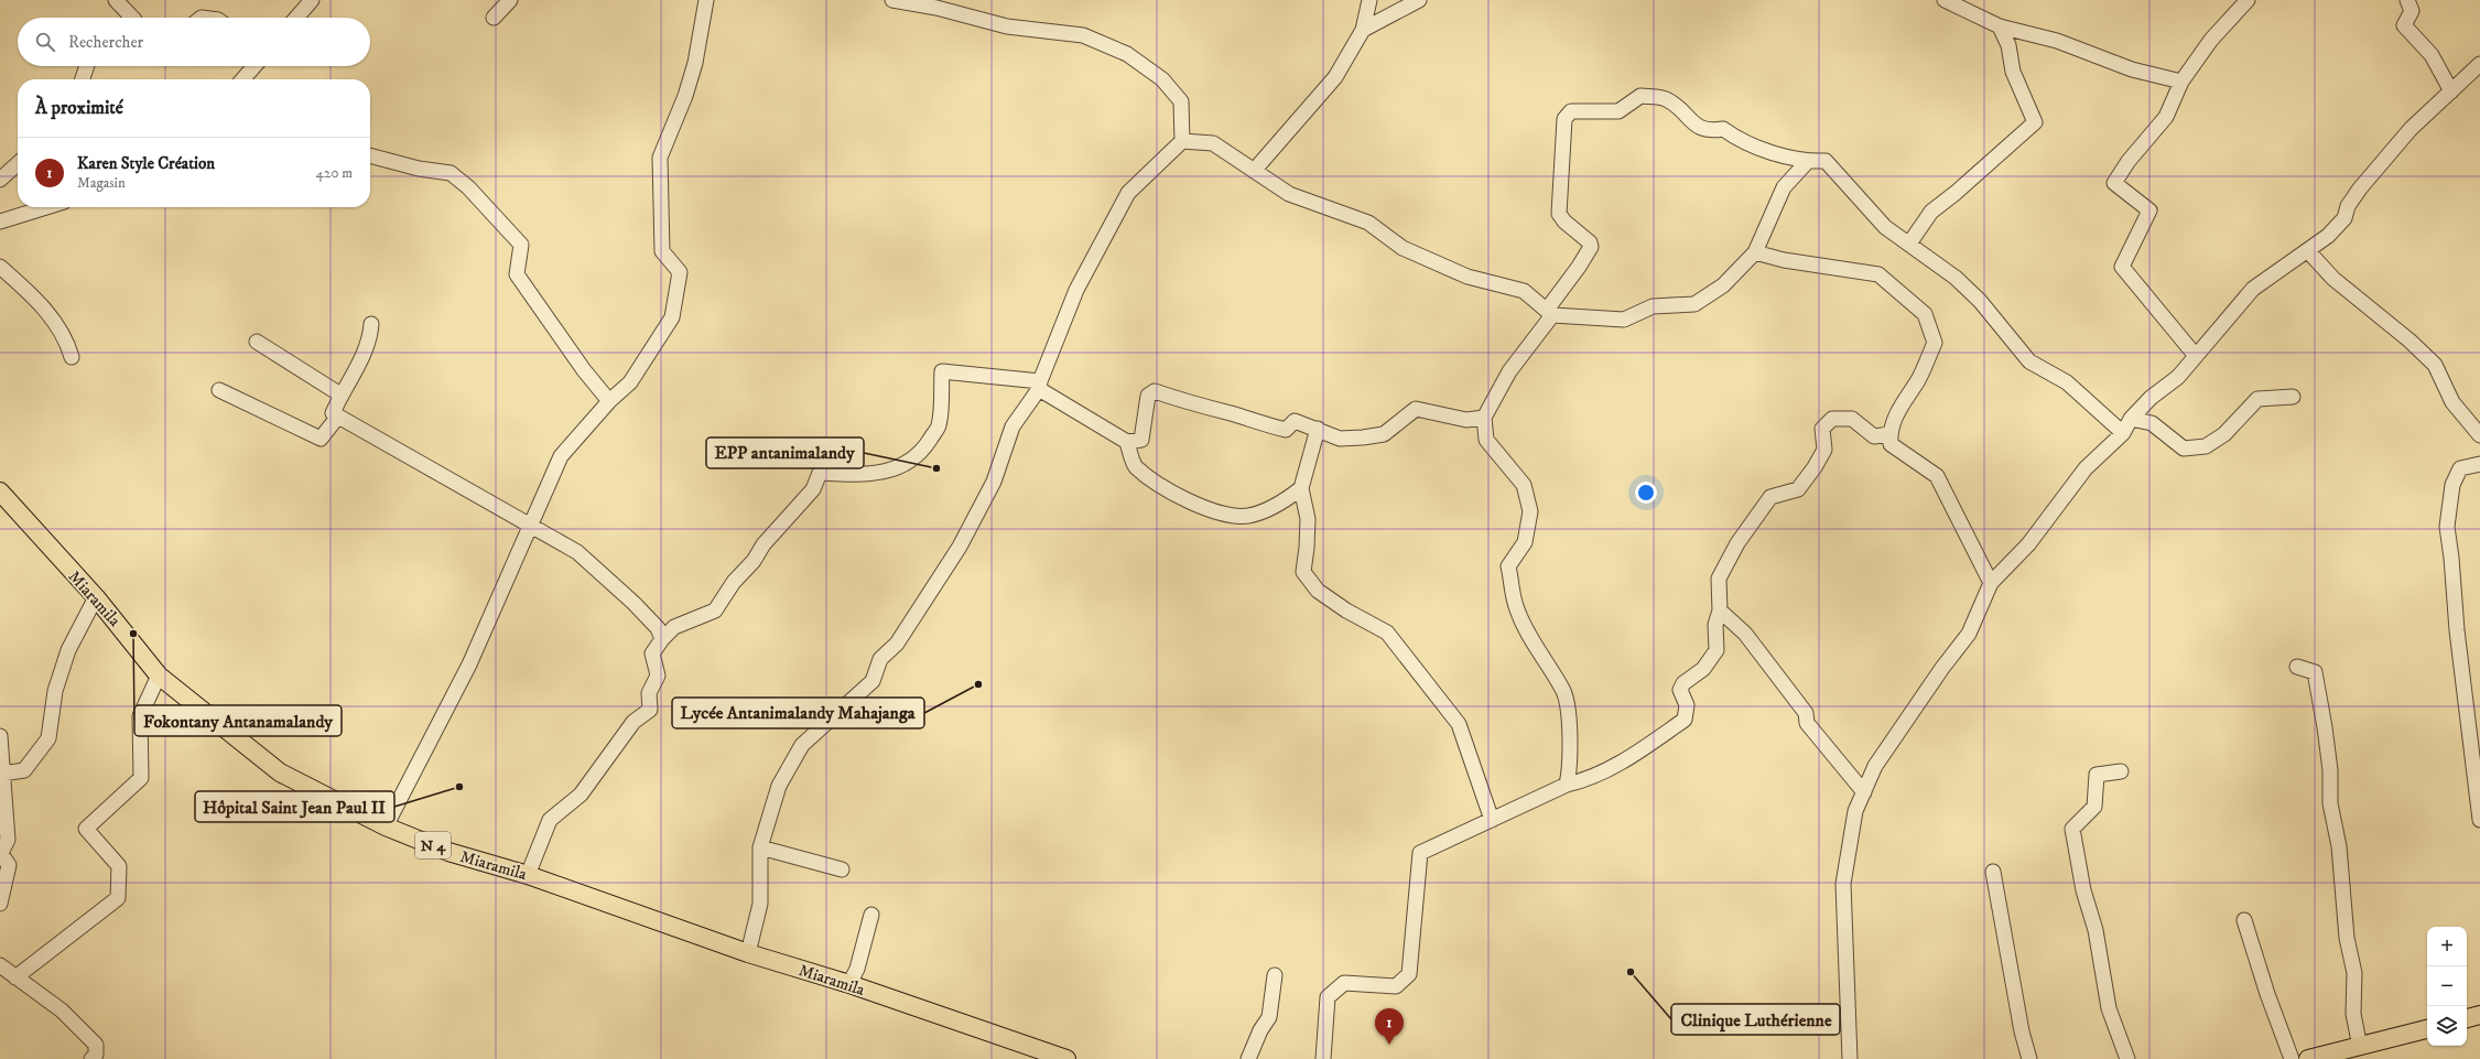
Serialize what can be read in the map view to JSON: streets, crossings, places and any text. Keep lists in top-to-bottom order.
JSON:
{
  "streets": {
    "main road": ["Miaramila", "N 4"]
  },
  "places": [
    "EPP antanimalandy",
    "Fokontany Antanamalandy",
    "Lycée Antanimalandy Mahajanga",
    "Hôpital Saint Jean Paul II",
    "Clinique Luthérienne"
  ],
  "page": {
    "search": "Rechercher",
    "heading": "À proximité",
    "list": [
      {
        "mark": "1",
        "name": "Karen Style Création",
        "note": "Magasin",
        "value": "420 m"
      }
    ],
    "map_buttons": ["+", "−"],
    "pins": "1"
  }
}
